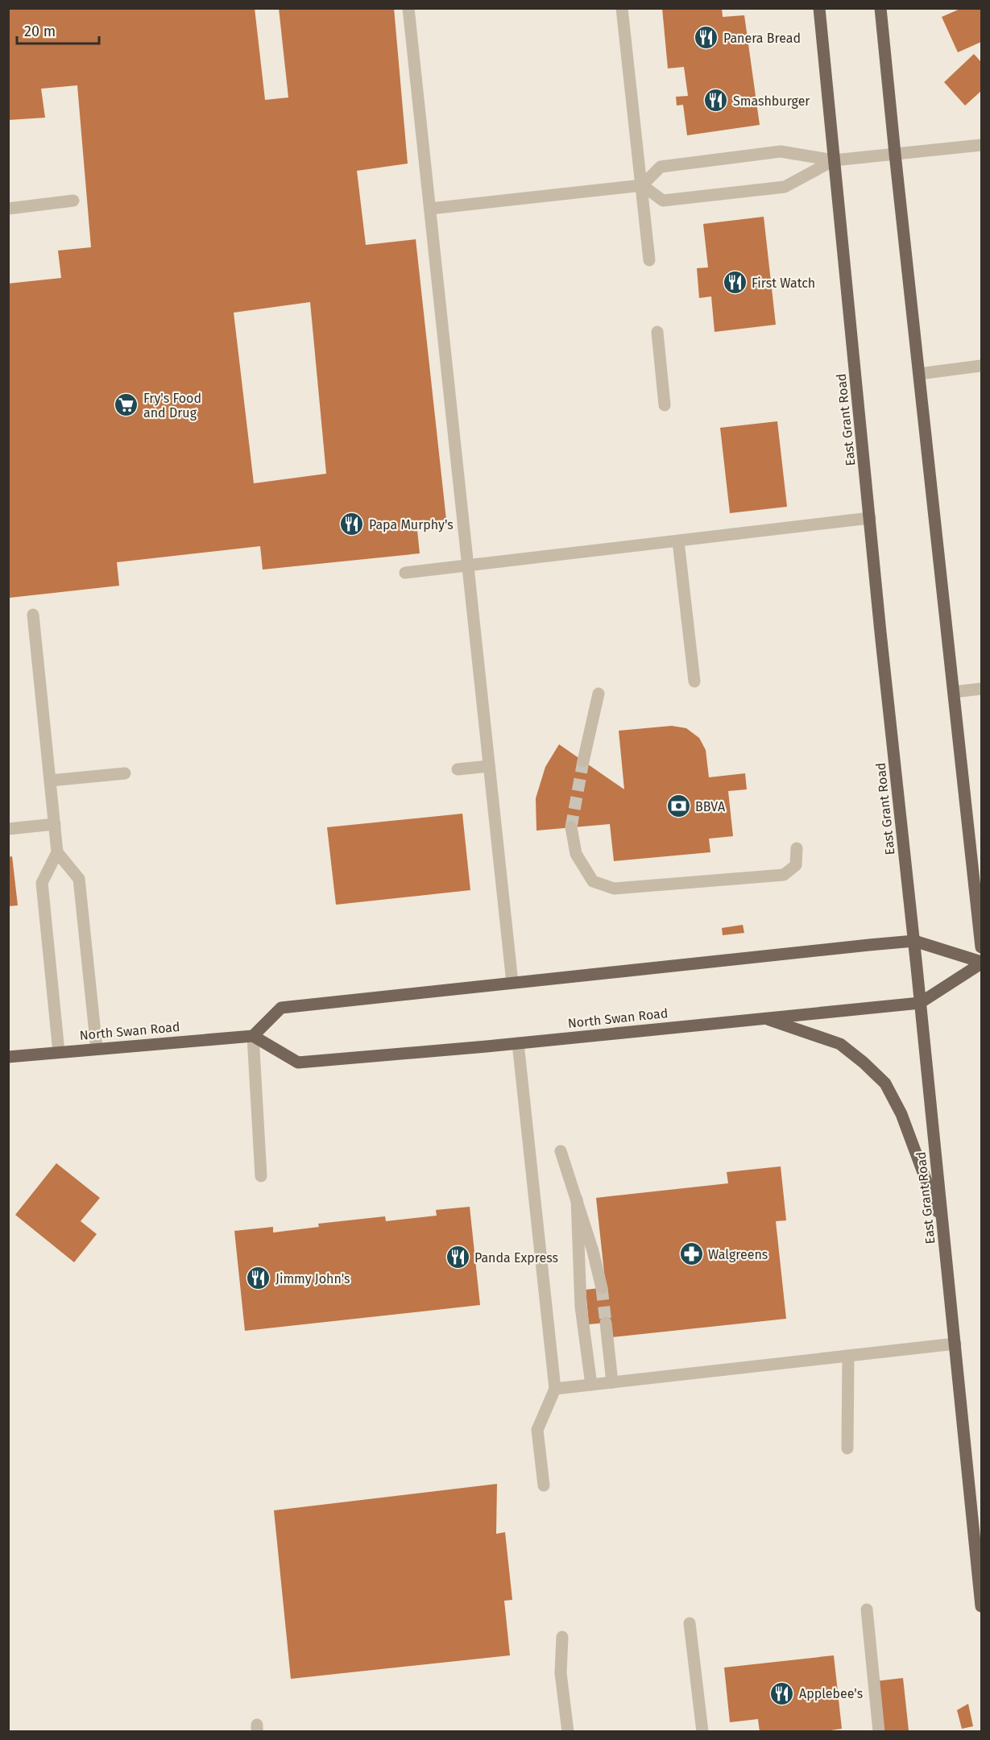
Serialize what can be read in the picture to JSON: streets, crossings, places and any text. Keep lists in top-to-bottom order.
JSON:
{
  "streets": {
    "main road": ["East Grant Road", "North Swan Road"]
  },
  "crossings": [
    ["East Grant Road", "North Swan Road"]
  ],
  "places": {
    "restaurant": [
      "Panera Bread",
      "Smashburger",
      "First Watch",
      "Papa Murphy's",
      "Panda Express",
      "Jimmy John's",
      "Applebee's"
    ],
    "supermarket": ["Fry's Food and Drug"],
    "bank": ["BBVA"],
    "pharmacy": ["Walgreens"]
  },
  "scale_bar": "20 m"
}
